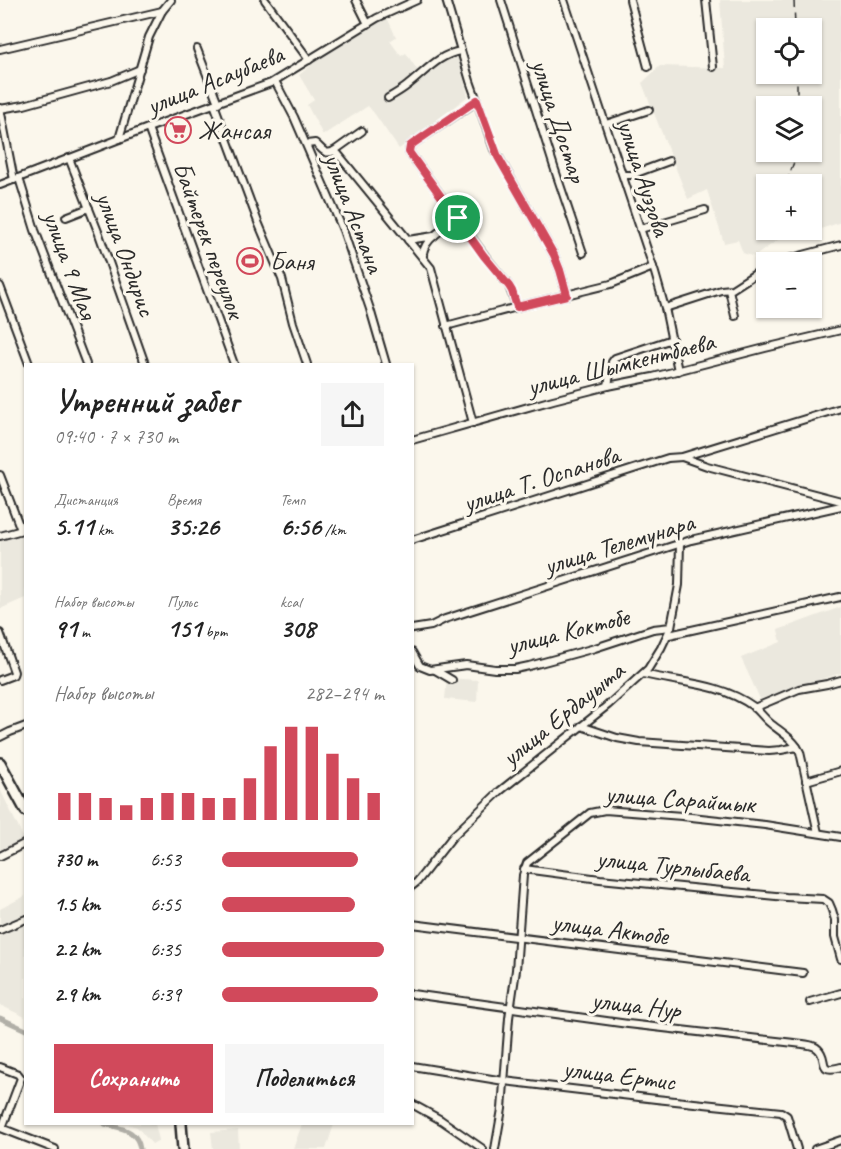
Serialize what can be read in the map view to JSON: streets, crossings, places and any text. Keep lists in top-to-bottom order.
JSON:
{
  "streets": {
    "street": [
      "улица Асаубаева",
      "улица Достар",
      "улица Ауэзова",
      "улица Астана",
      "Байтерек переулок",
      "улица Ондирис",
      "улица 9 Мая",
      "улица Шымкентбаева",
      "улица Т. Оспанова",
      "улица Телемунара",
      "улица Коктобе",
      "улица Ердауыта",
      "улица Сарайшык",
      "улица Турлыбаева",
      "улица Актобе",
      "улица Нур",
      "улица Ертис"
    ]
  },
  "crossings": [
    ["улица Асаубаева", "улица Астана"],
    ["улица Асаубаева", "Байтерек переулок"],
    ["улица Асаубаева", "улица Ондирис"],
    ["улица Асаубаева", "улица 9 Мая"],
    ["улица Ауэзова", "улица Шымкентбаева"],
    ["улица Телемунара", "улица Ердауыта"],
    ["улица Коктобе", "улица Ердауыта"],
    ["улица Сарайшык", "улица Турлыбаева"]
  ],
  "places": {
    "supermarket": ["Жансая"],
    "sports": ["Баня"]
  },
  "page": {
    "map_buttons": ["+", "−"],
    "heading": ["Утренний забег", "09:40 · 7 × 730 m"],
    "stats": [
      ["Дистанция", "5.11 km"],
      ["Время", "35:26"],
      ["Темп", "6:56 /km"],
      ["Набор высоты", "91 m"],
      ["Пульс", "151 bpm"],
      ["kcal", "308"]
    ],
    "chart": ["Набор высоты", "282–294 m"],
    "list": [
      {
        "name": "730 m",
        "note": "6:53"
      },
      {
        "name": "1.5 km",
        "note": "6:55"
      },
      {
        "name": "2.2 km",
        "note": "6:35"
      },
      {
        "name": "2.9 km",
        "note": "6:39"
      }
    ],
    "buttons": ["Сохранить", "Поделиться"]
  }
}
